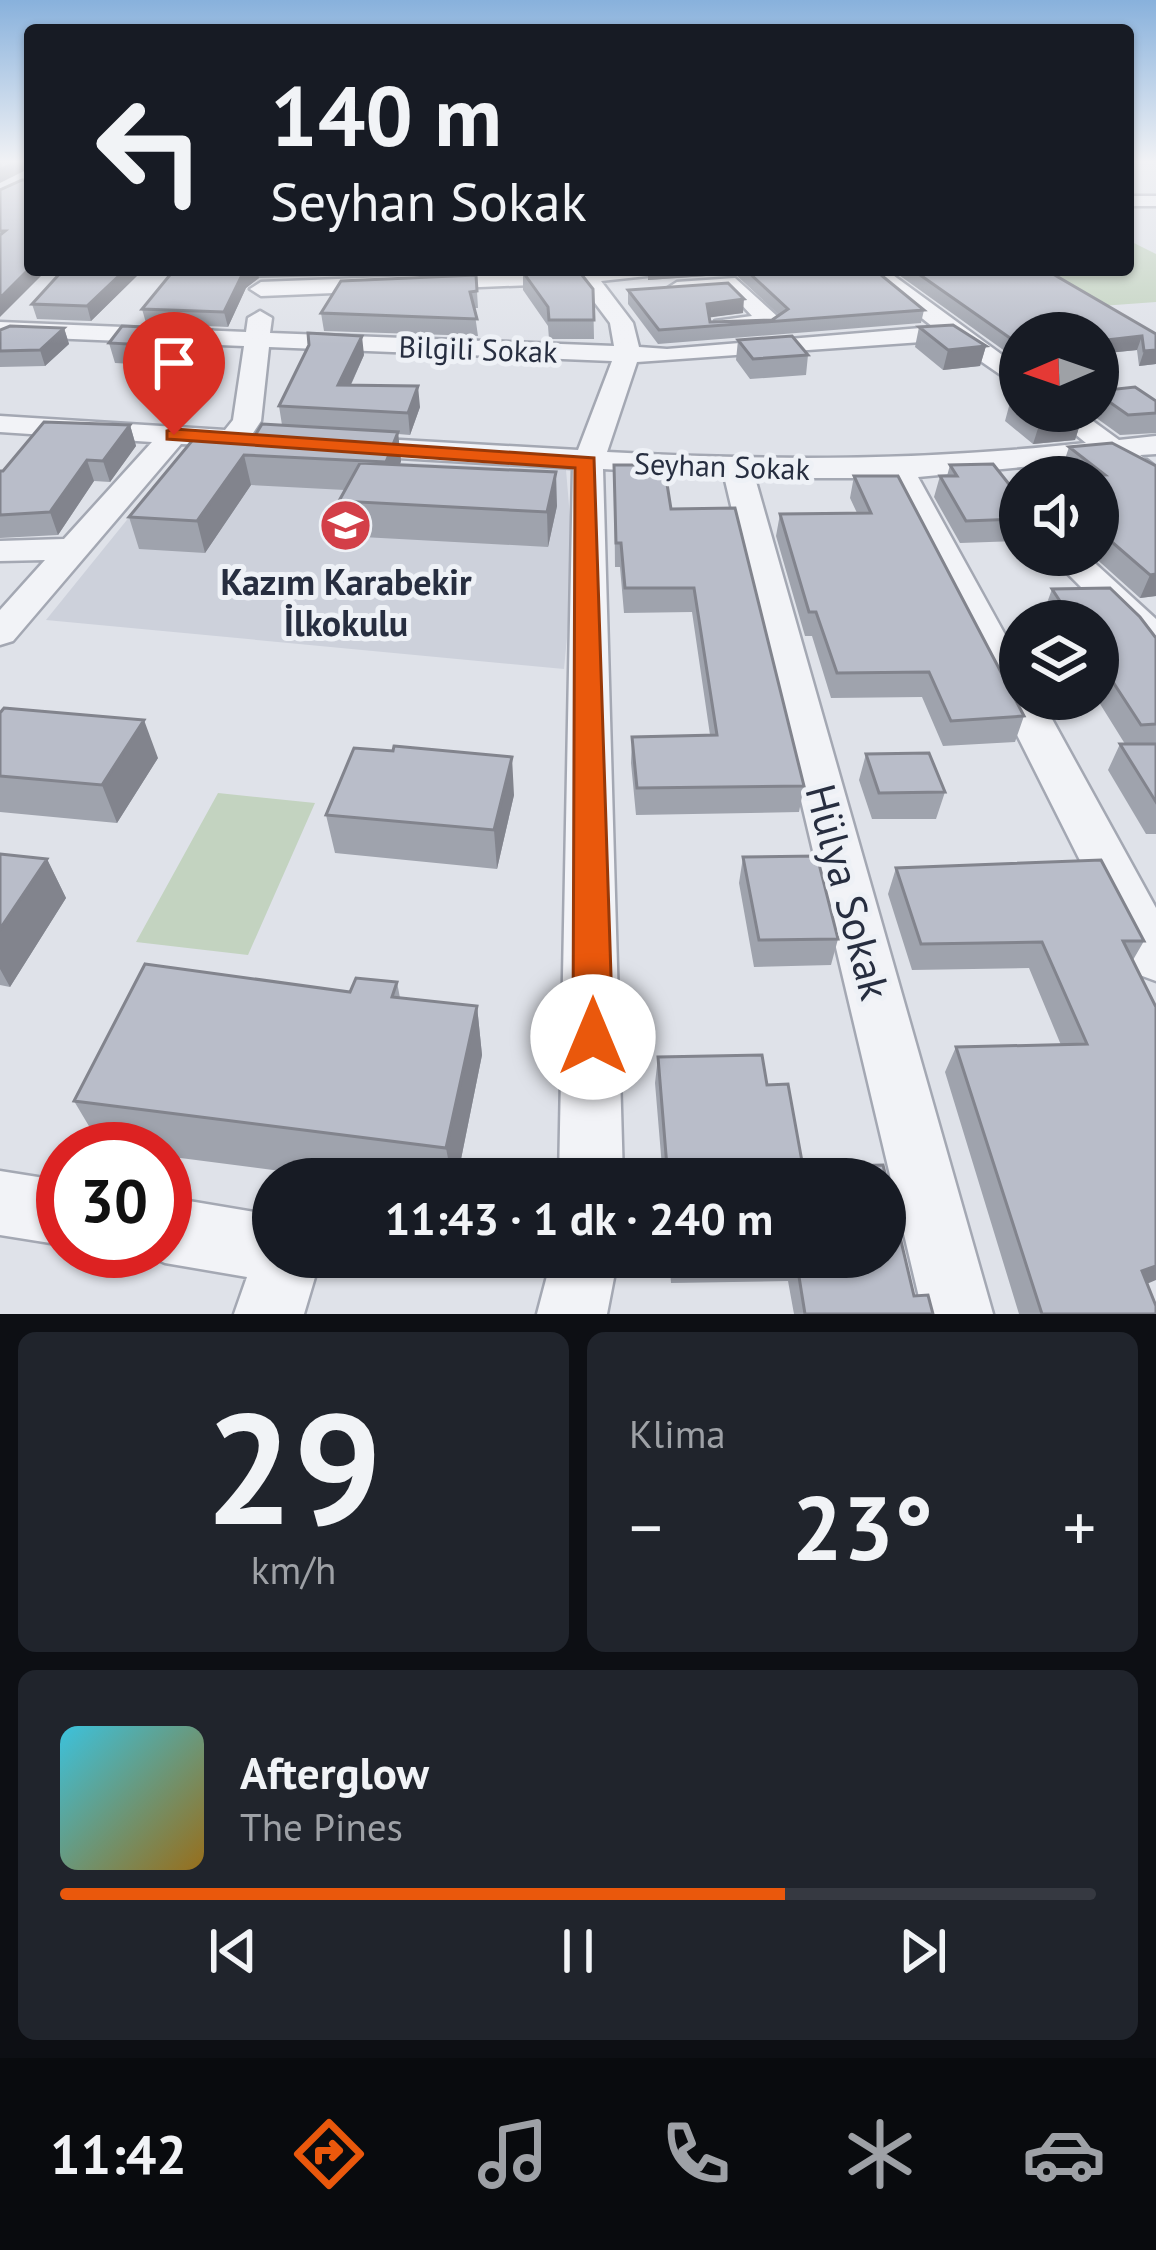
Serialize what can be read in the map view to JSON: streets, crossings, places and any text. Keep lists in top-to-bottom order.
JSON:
{
  "streets": {
    "street": ["Bilgili Sokak", "Seyhan Sokak", "Hülya Sokak"]
  },
  "crossings": [
    ["Seyhan Sokak", "Hülya Sokak"]
  ],
  "places": {
    "school or university": ["Kazım Karabekir İlkokulu"]
  },
  "north": "left",
  "page": {
    "turn": ["140 m", "Seyhan Sokak"],
    "limit": "30",
    "trip": "11:43 · 1 dk · 240 m",
    "tile": [
      ["29", "km/h"],
      "Klima"
    ],
    "heat": ["−", "23°", "+"],
    "song": ["Afterglow", "The Pines"],
    "tabs": "11:42"
  }
}
